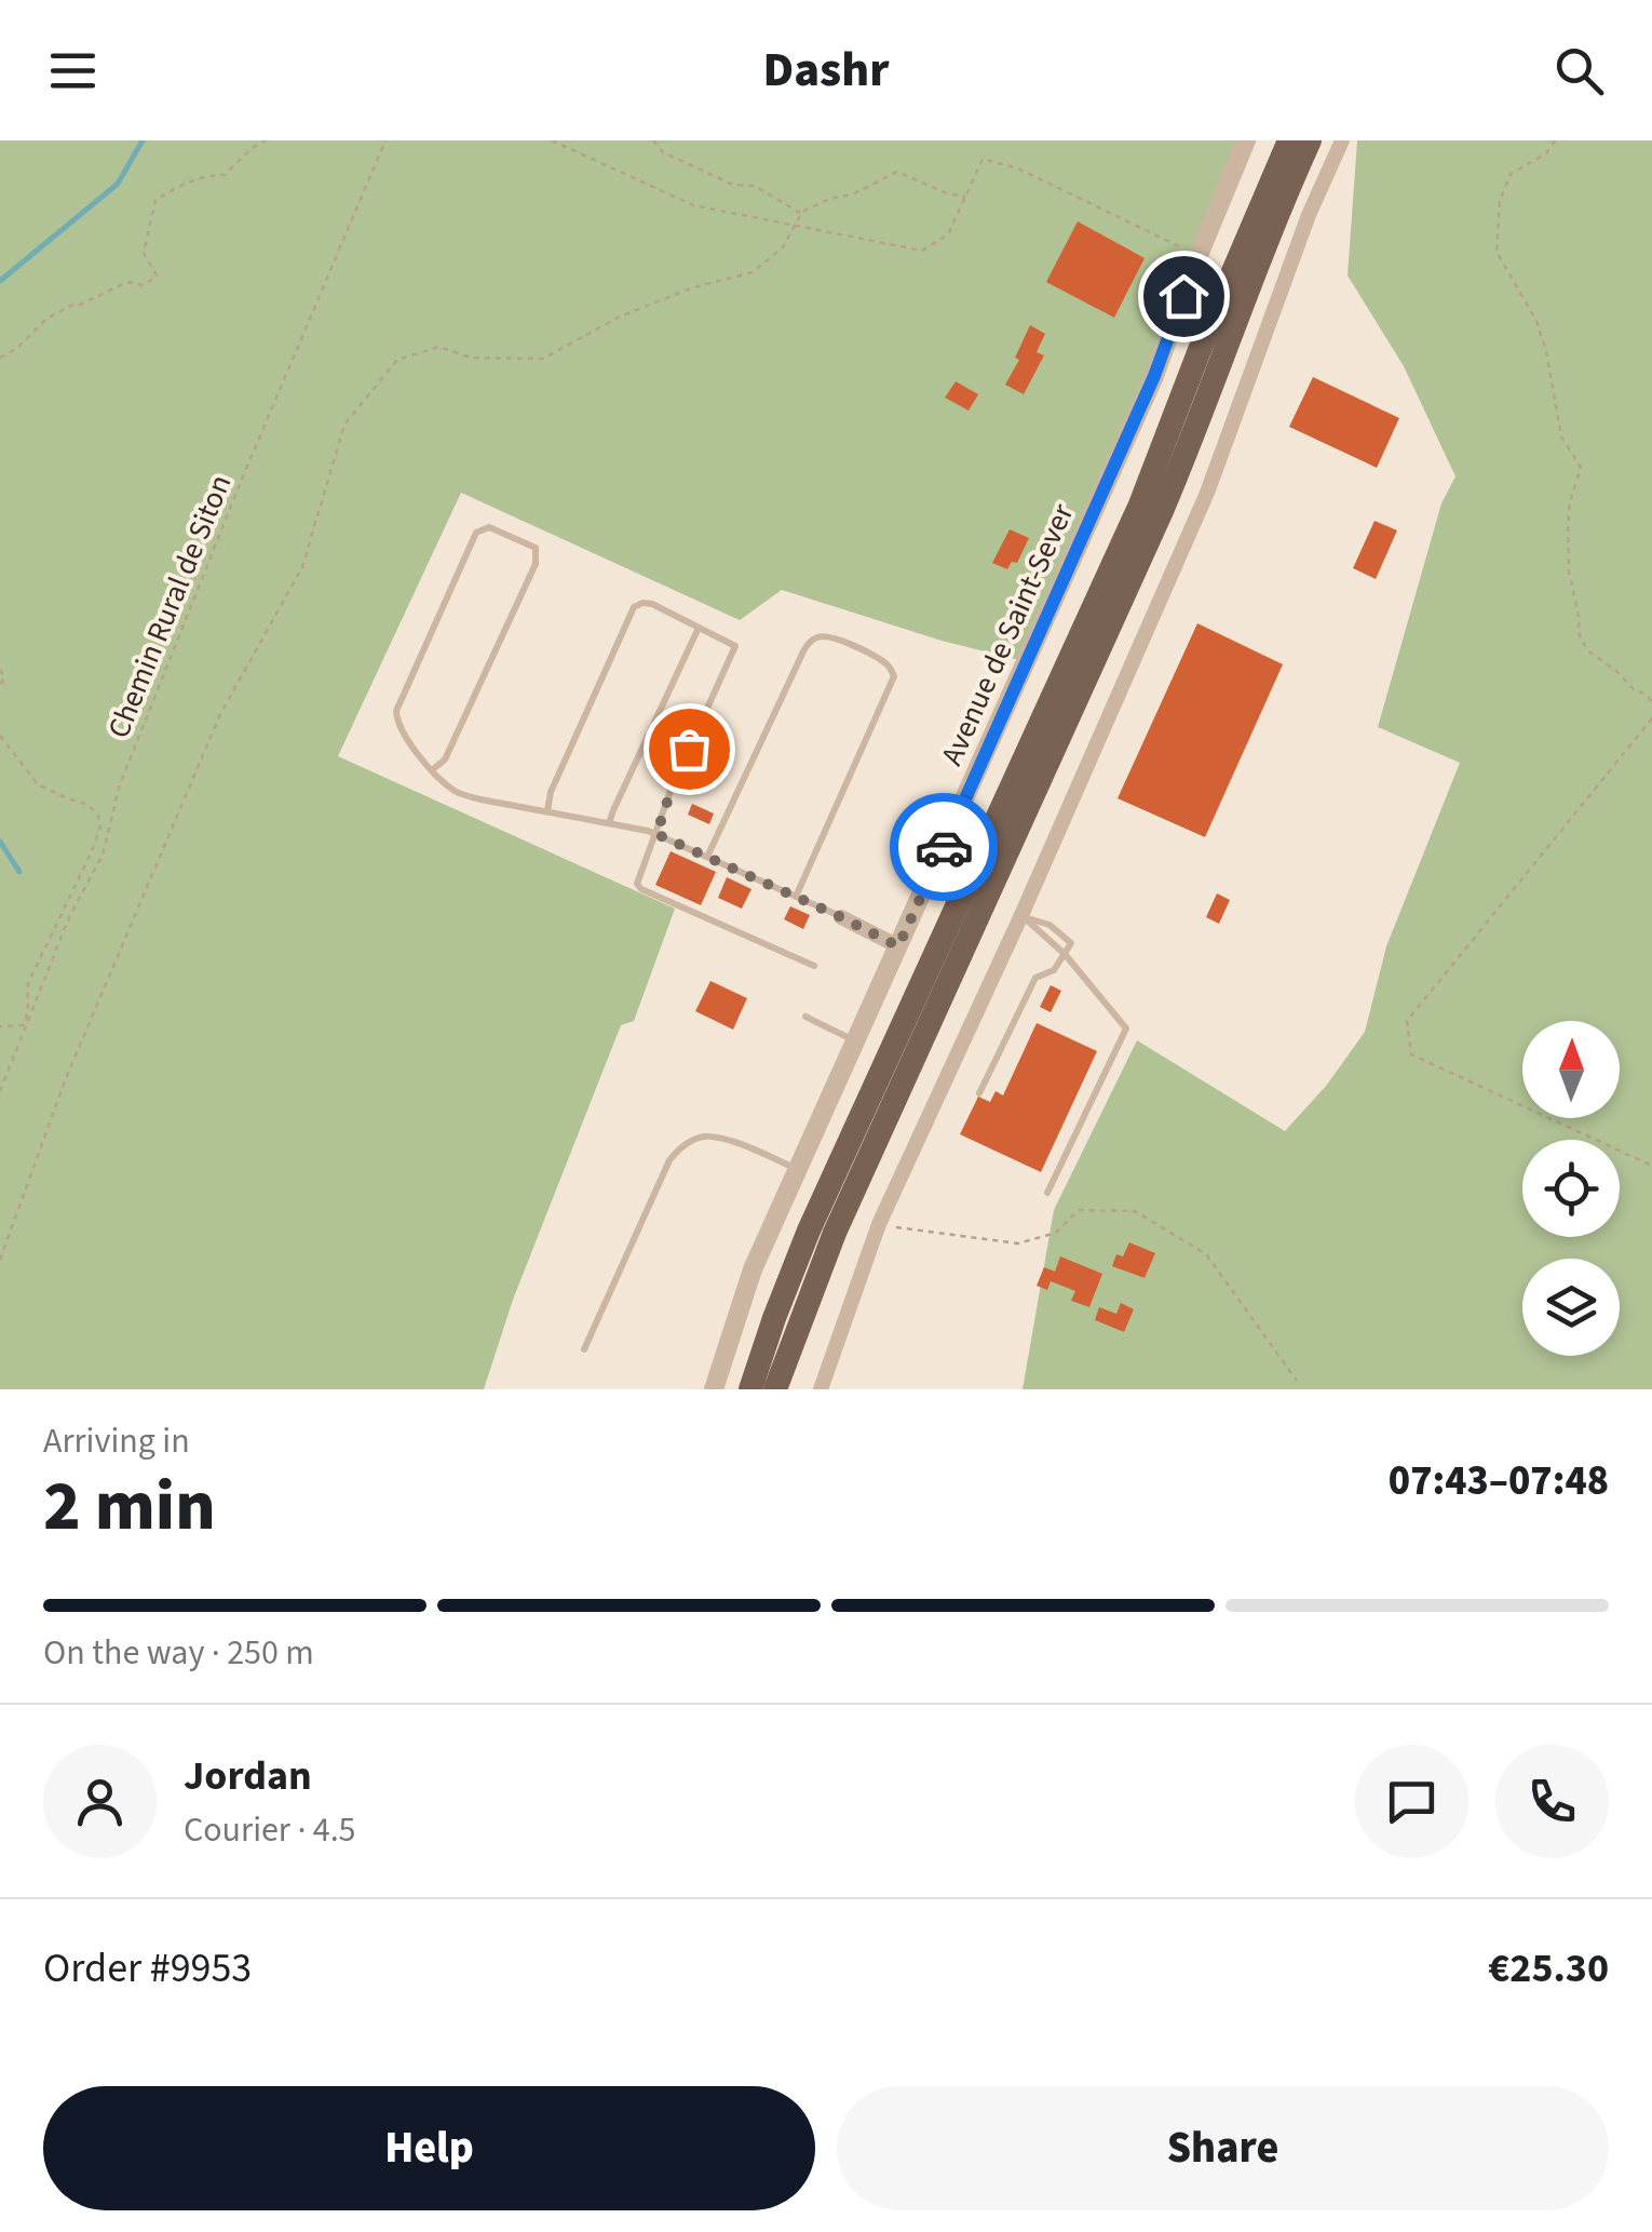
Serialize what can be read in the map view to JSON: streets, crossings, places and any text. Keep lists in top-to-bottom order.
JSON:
{
  "streets": {
    "street": ["Avenue de Saint-Sever"],
    "path": ["Chemin Rural de Siton"]
  },
  "north": "top",
  "page": {
    "header": "Dashr",
    "heading": ["2 min", "Arriving in", "07:43–07:48"],
    "panel": [
      "Jordan",
      "Courier · 4.5",
      "Order #9953",
      "€25.30"
    ],
    "bar": "On the way · 250 m",
    "buttons": ["Help", "Share"]
  }
}
